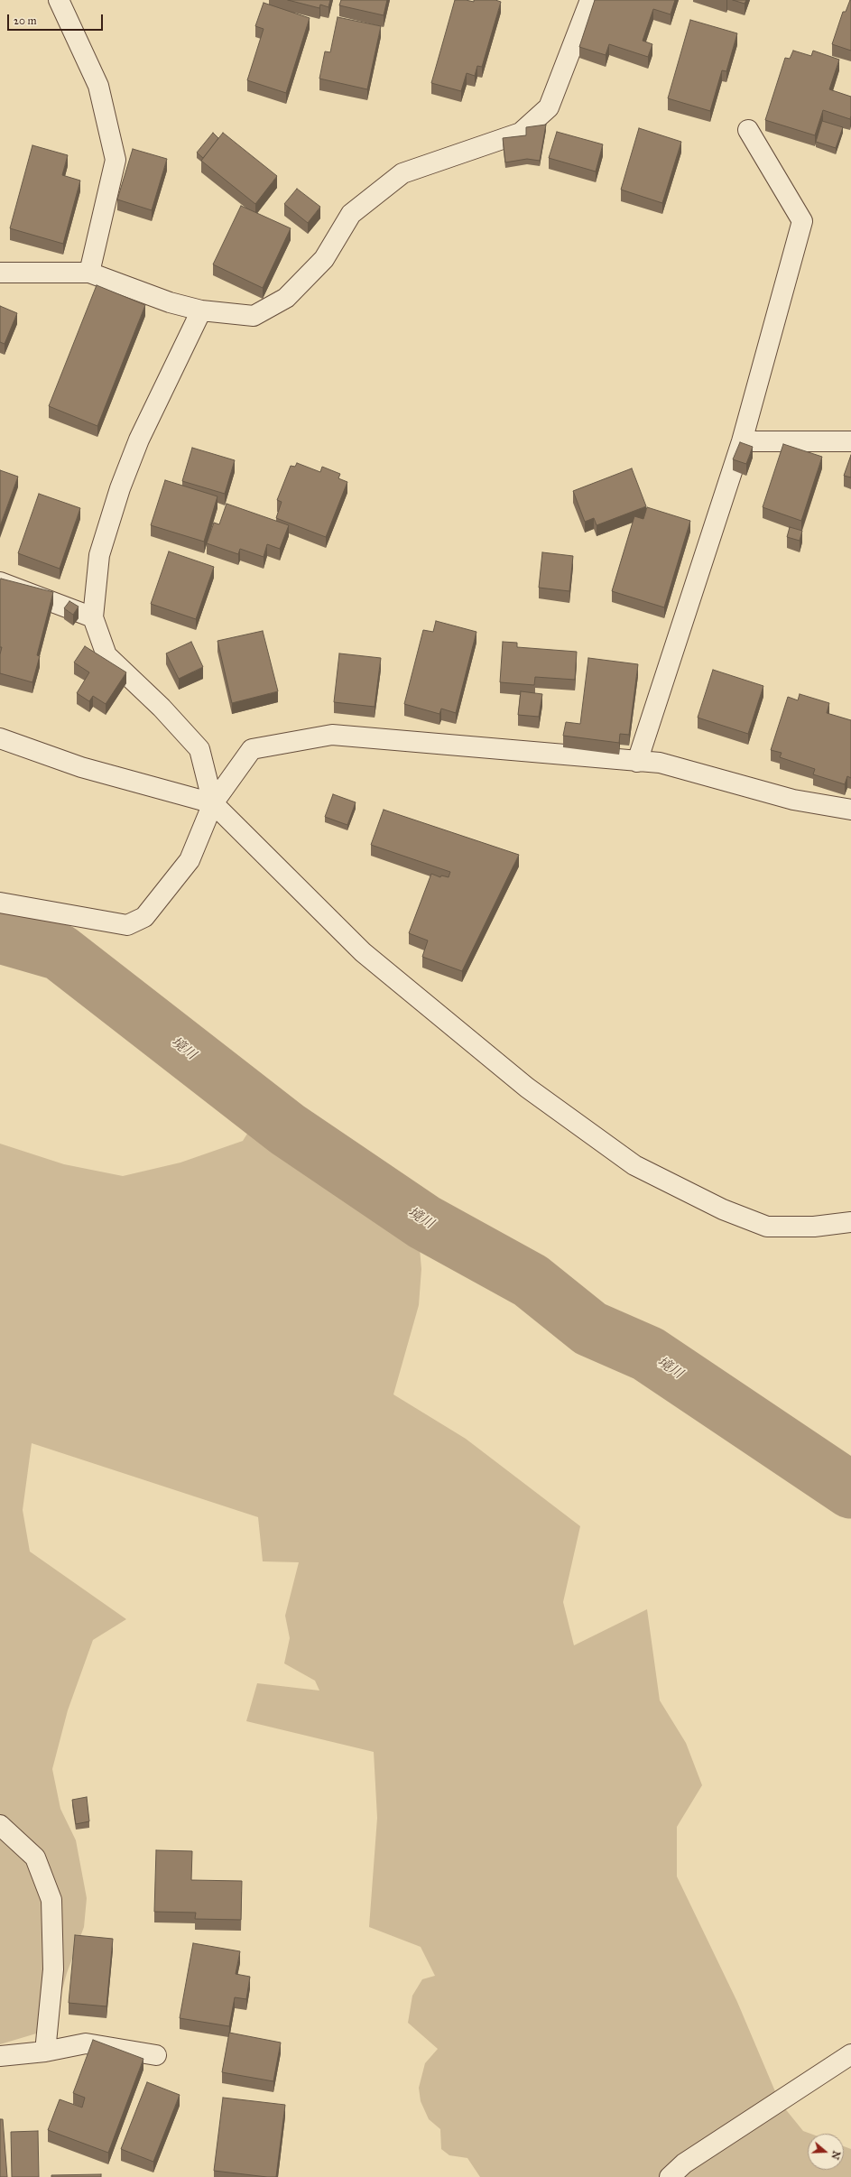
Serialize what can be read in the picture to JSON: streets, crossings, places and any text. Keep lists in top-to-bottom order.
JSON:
{
  "water": ["境川"],
  "scale_bar": "20 m",
  "north": "right"
}
